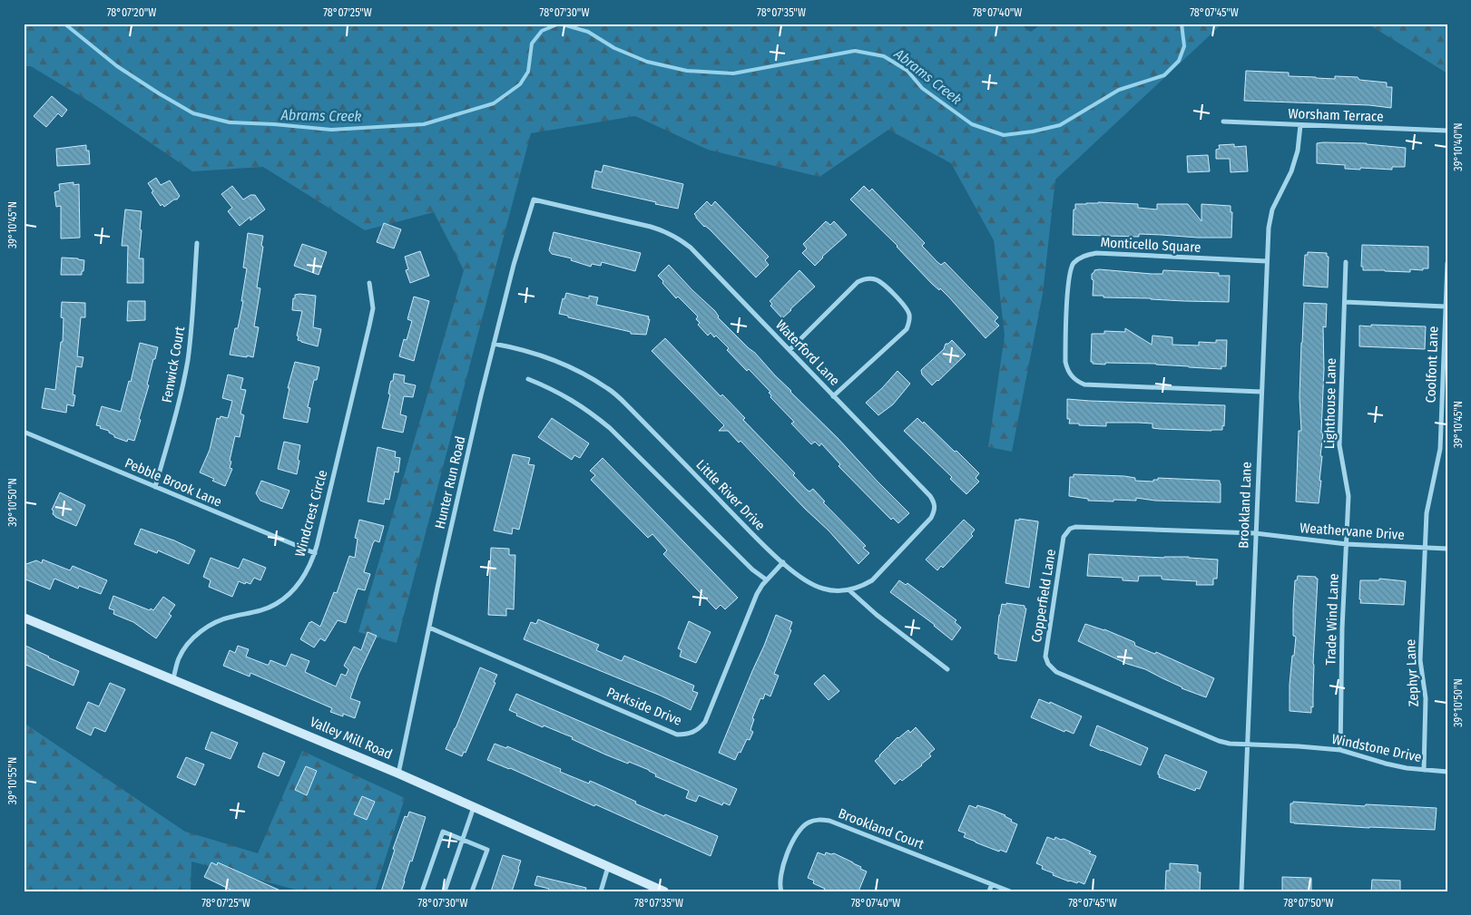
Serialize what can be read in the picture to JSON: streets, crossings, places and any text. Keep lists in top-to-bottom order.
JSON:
{
  "streets": {
    "street": [
      "Worsham Terrace",
      "Monticello Square",
      "Waterford Lane",
      "Fenwick Court",
      "Coolfont Lane",
      "Lighthouse Lane",
      "Pebble Brook Lane",
      "Hunter Run Road",
      "Little River Drive",
      "Brookland Lane",
      "Windcrest Circle",
      "Weathervane Drive",
      "Copperfield Lane",
      "Trade Wind Lane",
      "Zephyr Lane",
      "Parkside Drive",
      "Valley Mill Road",
      "Windstone Drive",
      "Brookland Court"
    ]
  },
  "crossings": [
    ["Worsham Terrace", "Brookland Lane"],
    ["Monticello Square", "Brookland Lane"],
    ["Waterford Lane", "Hunter Run Road"],
    ["Waterford Lane", "Little River Drive"],
    ["Fenwick Court", "Pebble Brook Lane"],
    ["Coolfont Lane", "Weathervane Drive"],
    ["Coolfont Lane", "Zephyr Lane"],
    ["Lighthouse Lane", "Weathervane Drive"],
    ["Lighthouse Lane", "Trade Wind Lane"],
    ["Pebble Brook Lane", "Windcrest Circle"],
    ["Hunter Run Road", "Little River Drive"],
    ["Hunter Run Road", "Parkside Drive"],
    ["Hunter Run Road", "Valley Mill Road"],
    ["Little River Drive", "Parkside Drive"],
    ["Brookland Lane", "Weathervane Drive"],
    ["Brookland Lane", "Copperfield Lane"],
    ["Brookland Lane", "Windstone Drive"],
    ["Windcrest Circle", "Valley Mill Road"],
    ["Weathervane Drive", "Copperfield Lane"],
    ["Weathervane Drive", "Trade Wind Lane"],
    ["Weathervane Drive", "Zephyr Lane"],
    ["Copperfield Lane", "Windstone Drive"],
    ["Trade Wind Lane", "Windstone Drive"],
    ["Zephyr Lane", "Windstone Drive"]
  ],
  "water": ["Abrams Creek"],
  "coordinates": [
    "78°07'20\"W",
    "78°07'25\"W",
    "78°07'30\"W",
    "78°07'35\"W",
    "78°07'40\"W",
    "78°07'45\"W",
    "39°10'40\"N",
    "39°10'45\"N",
    "39°10'50\"N",
    "39°10'55\"N",
    "78°07'50\"W"
  ]
}
